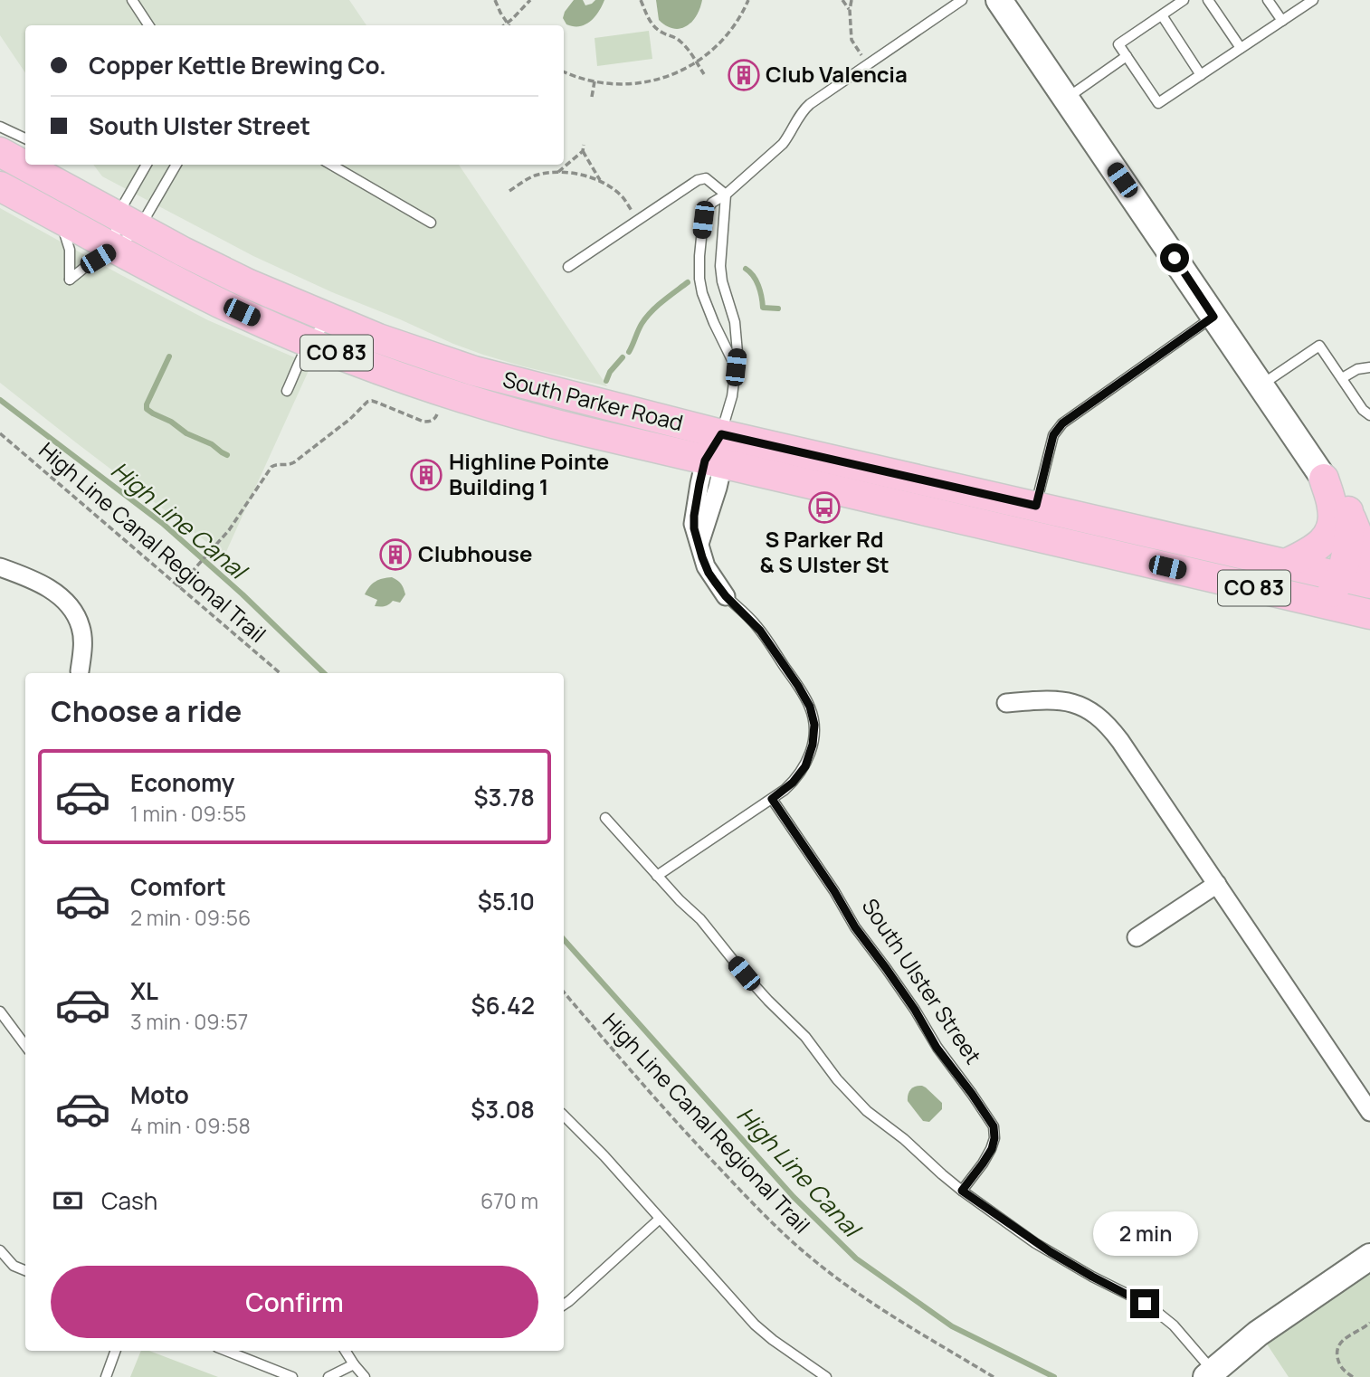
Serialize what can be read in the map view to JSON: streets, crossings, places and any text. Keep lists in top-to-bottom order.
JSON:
{
  "streets": {
    "main road": ["CO 83", "South Parker Road"],
    "lane": ["South Ulster Street"],
    "path": ["High Line Canal Regional Trail"]
  },
  "water": ["High Line Canal"],
  "places": {
    "building": ["Club Valencia", "Highline Pointe Building 1", "Clubhouse"],
    "bus stop": ["S Parker Rd & S Ulster St"]
  },
  "page": {
    "banner": ["Copper Kettle Brewing Co.", "South Ulster Street"],
    "heading": "Choose a ride",
    "list": [
      {
        "name": "Economy",
        "note": "1 min · 09:55",
        "value": "$3.78"
      },
      {
        "name": "Comfort",
        "note": "2 min · 09:56",
        "value": "$5.10"
      },
      {
        "name": "XL",
        "note": "3 min · 09:57",
        "value": "$6.42"
      },
      {
        "name": "Moto",
        "note": "4 min · 09:58",
        "value": "$3.08"
      }
    ],
    "pay": ["Cash", "670 m"],
    "bubble": "2 min",
    "buttons": "Confirm"
  }
}
